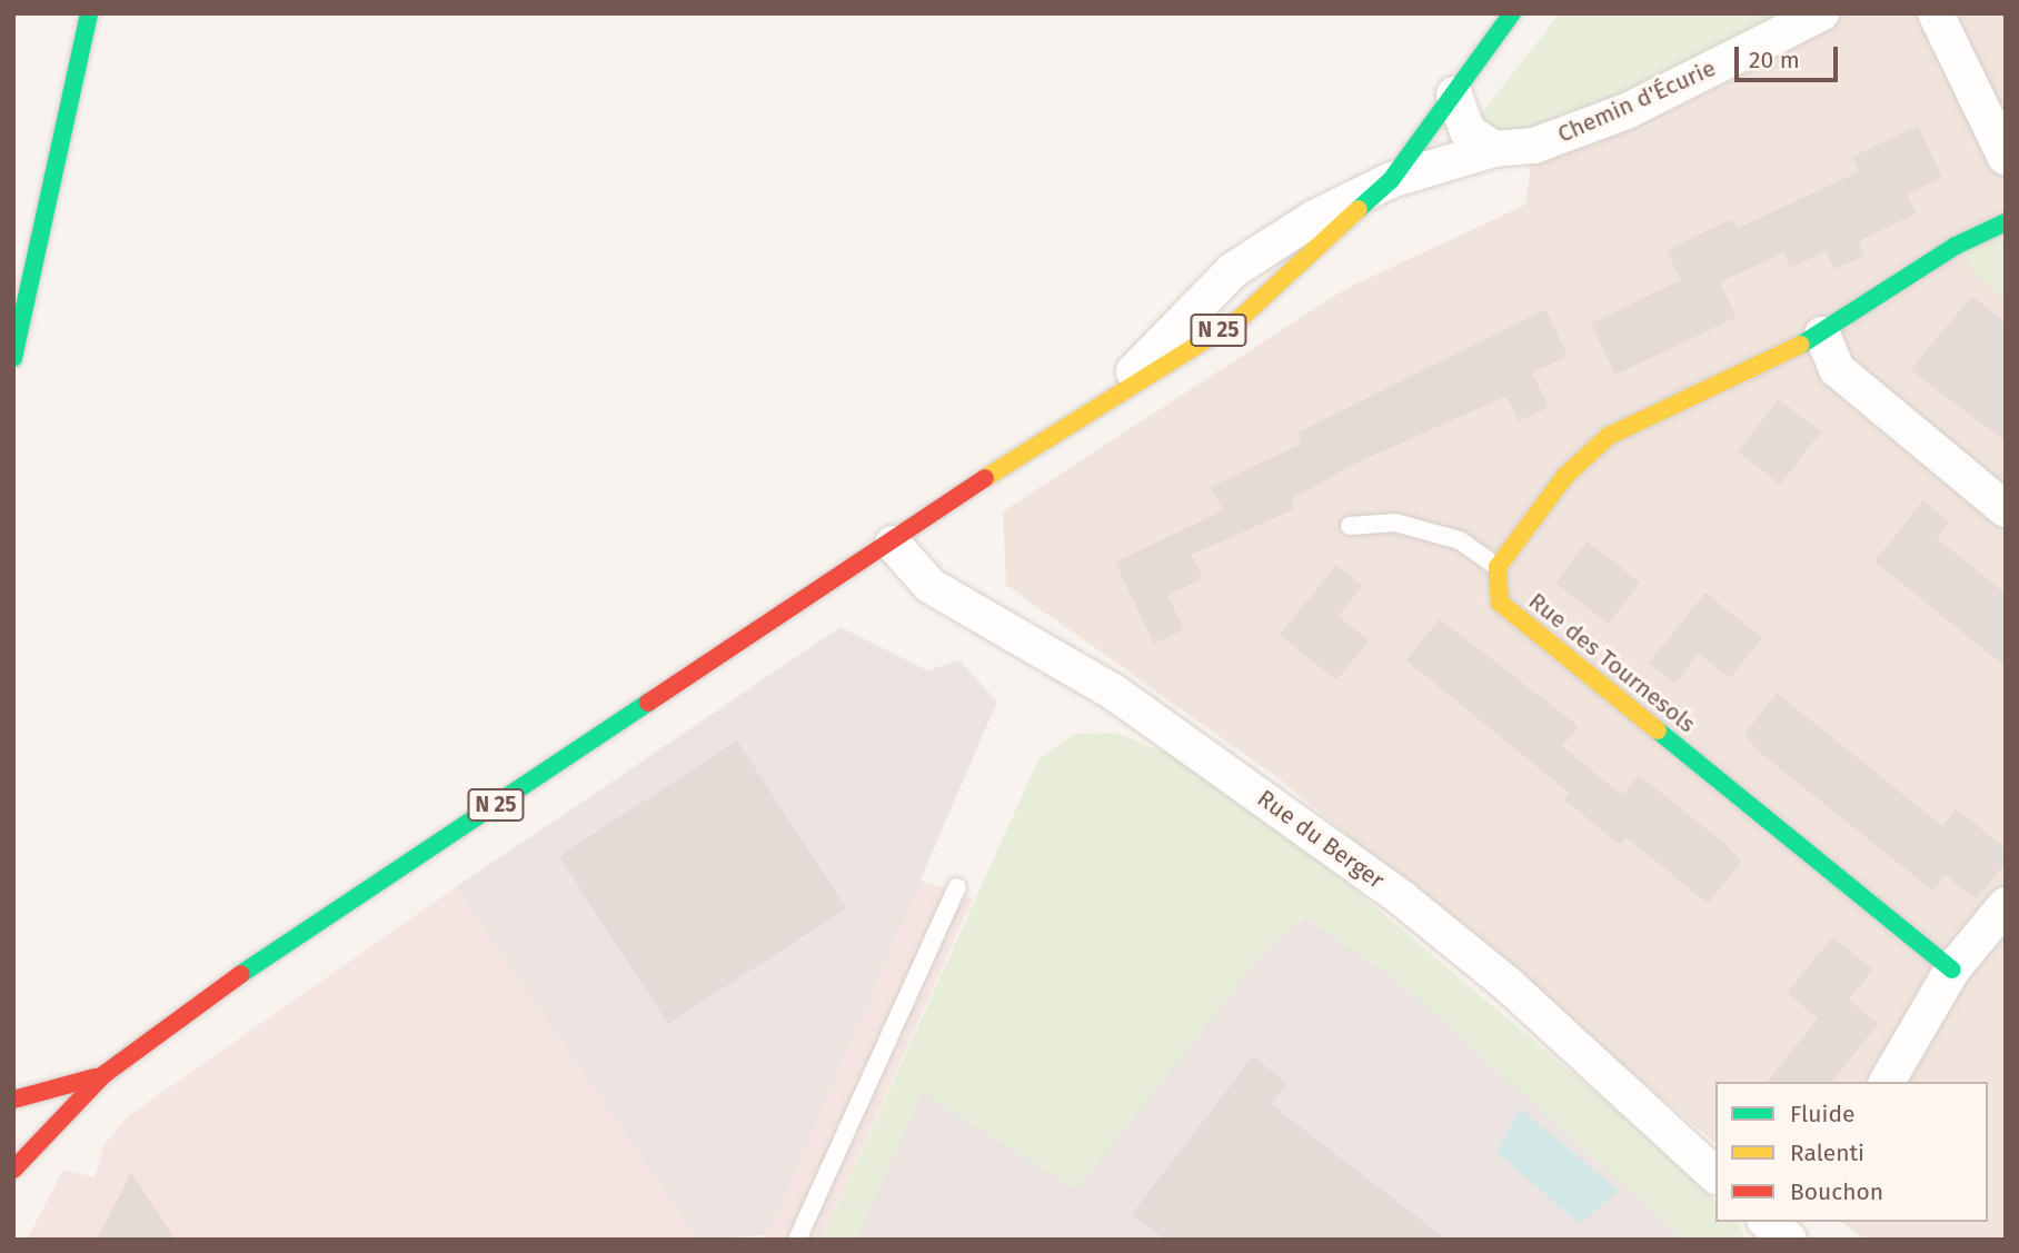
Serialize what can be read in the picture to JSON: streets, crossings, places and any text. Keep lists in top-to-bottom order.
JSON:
{
  "streets": {
    "main road": ["N 25", "Rue des Tournesols"],
    "street": ["Chemin d'Écurie", "Rue du Berger"]
  },
  "crossings": [
    ["Chemin d'Écurie", "N 25"],
    ["N 25", "Rue du Berger"]
  ],
  "legend": ["Fluide", "Ralenti", "Bouchon"],
  "scale_bar": "20 m"
}
